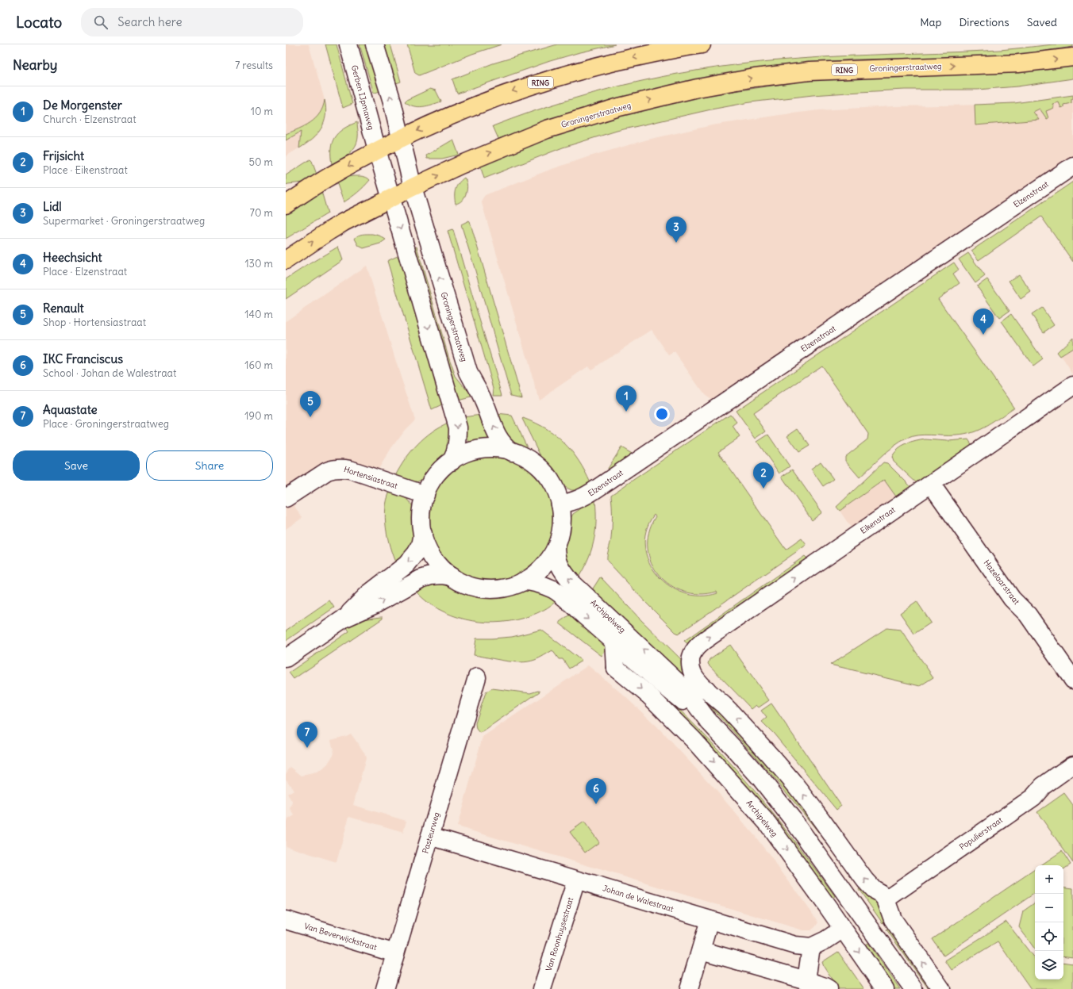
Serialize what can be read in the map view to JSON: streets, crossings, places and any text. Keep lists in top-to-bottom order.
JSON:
{
  "streets": {
    "main road": ["Groningerstraatweg", "RING"],
    "street": [
      "Gerben IJpmaweg",
      "Elzenstraat",
      "Hortensiastraat",
      "Eikenstraat",
      "Hazelaarstraat",
      "Archipelweg",
      "Pasteurweg",
      "Populierstraat",
      "Johan de Walestraat",
      "Van Roonhuysestraat",
      "Van Beverwijckstraat"
    ]
  },
  "crossings": [
    ["Groningerstraatweg", "RING"],
    ["RING", "Gerben IJpmaweg"],
    ["Eikenstraat", "Hazelaarstraat"],
    ["Pasteurweg", "Johan de Walestraat"],
    ["Pasteurweg", "Van Beverwijckstraat"],
    ["Johan de Walestraat", "Van Roonhuysestraat"]
  ],
  "one_way": ["Eikenstraat"],
  "page": {
    "header": "Locato",
    "search": "Search here",
    "nav": ["Map", "Directions", "Saved"],
    "heading": ["Nearby", "7 results"],
    "list": [
      {
        "mark": "1",
        "name": "De Morgenster",
        "note": "Church · Elzenstraat",
        "value": "10 m"
      },
      {
        "mark": "2",
        "name": "Frijsicht",
        "note": "Place · Eikenstraat",
        "value": "50 m"
      },
      {
        "mark": "3",
        "name": "Lidl",
        "note": "Supermarket · Groningerstraatweg",
        "value": "70 m"
      },
      {
        "mark": "4",
        "name": "Heechsicht",
        "note": "Place · Elzenstraat",
        "value": "130 m"
      },
      {
        "mark": "5",
        "name": "Renault",
        "note": "Shop · Hortensiastraat",
        "value": "140 m"
      },
      {
        "mark": "6",
        "name": "IKC Franciscus",
        "note": "School · Johan de Walestraat",
        "value": "160 m"
      },
      {
        "mark": "7",
        "name": "Aquastate",
        "note": "Place · Groningerstraatweg",
        "value": "190 m"
      }
    ],
    "pins": [
      "3",
      "4",
      "1",
      "5",
      "2",
      "7",
      "6"
    ],
    "buttons": ["Save", "Share"],
    "map_buttons": ["+", "−"]
  }
}
